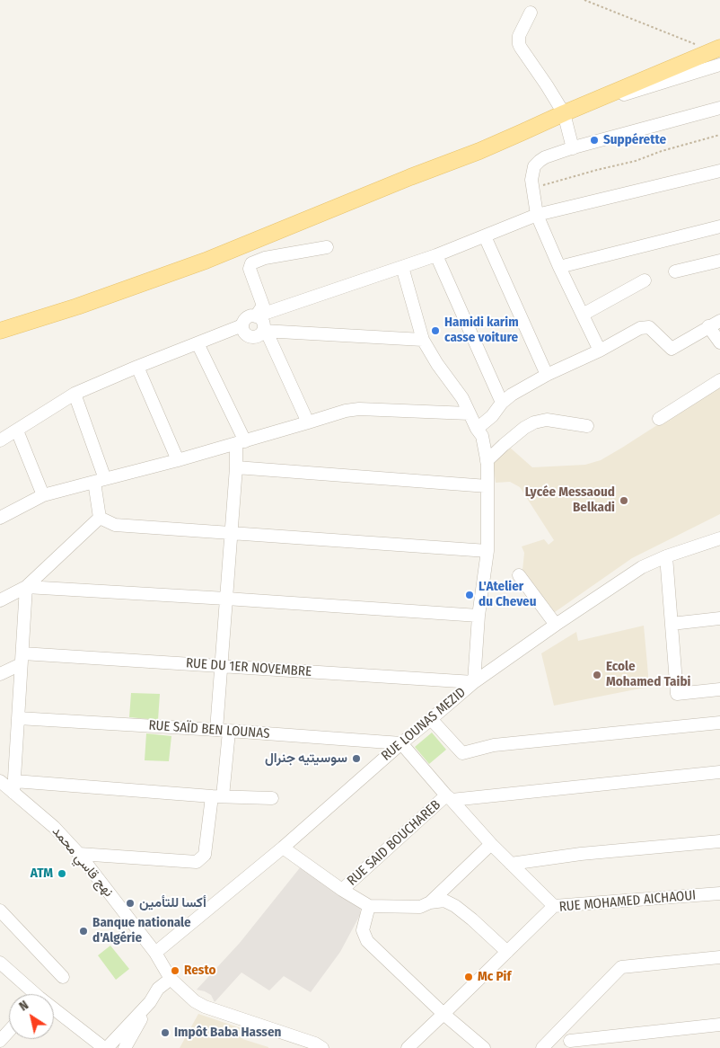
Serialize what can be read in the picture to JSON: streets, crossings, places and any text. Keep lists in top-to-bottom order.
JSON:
{
  "streets": {
    "street": [
      "RUE DU 1ER NOVEMBRE",
      "RUE LOUNAS MEZID",
      "RUE SAÏD BEN LOUNAS",
      "RUE SAID BOUCHAREB",
      "نهج قاسي محمد",
      "RUE MOHAMED AICHAOUI"
    ]
  },
  "crossings": [
    ["RUE DU 1ER NOVEMBRE", "RUE LOUNAS MEZID"],
    ["RUE LOUNAS MEZID", "RUE SAÏD BEN LOUNAS"],
    ["RUE LOUNAS MEZID", "نهج قاسي محمد"]
  ],
  "places": [
    "Suppérette",
    "Hamidi karim casse voiture",
    "Lycée Messaoud Belkadi",
    "L'Atelier du Cheveu",
    "Ecole Mohamed Taibi",
    "سوسيتيه جنرال",
    "ATM",
    "أكسا للتأمين",
    "Banque nationale d'Algérie",
    "Resto",
    "Mc Pif",
    "Impôt Baba Hassen"
  ],
  "north": "top left"
}
